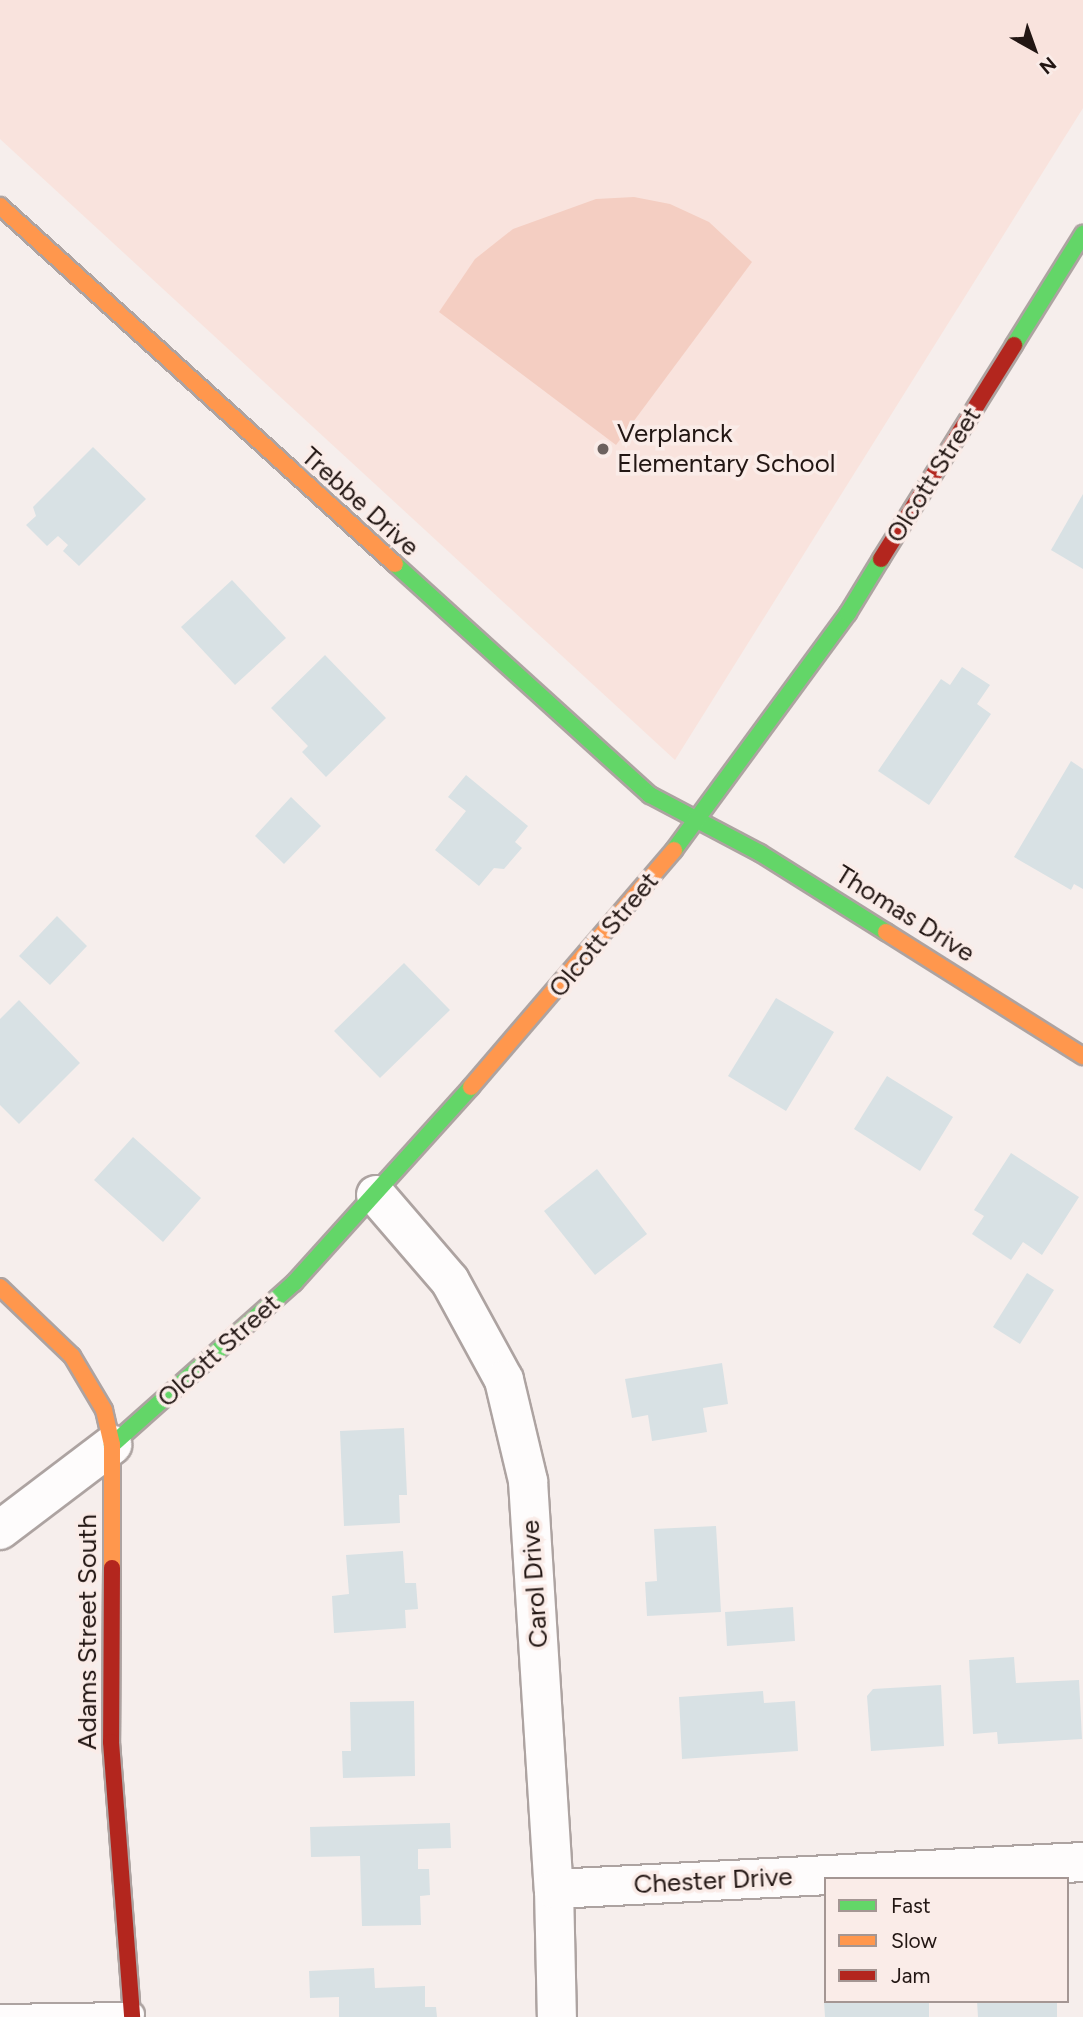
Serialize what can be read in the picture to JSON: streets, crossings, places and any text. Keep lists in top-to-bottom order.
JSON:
{
  "streets": {
    "street": [
      "Olcott Street",
      "Trebbe Drive",
      "Thomas Drive",
      "Carol Drive",
      "Adams Street South",
      "Chester Drive"
    ]
  },
  "crossings": [
    ["Olcott Street", "Trebbe Drive"],
    ["Olcott Street", "Thomas Drive"],
    ["Olcott Street", "Carol Drive"],
    ["Olcott Street", "Adams Street South"],
    ["Trebbe Drive", "Thomas Drive"],
    ["Carol Drive", "Chester Drive"]
  ],
  "places": ["Verplanck Elementary School"],
  "legend": ["Fast", "Slow", "Jam"],
  "north": "bottom right"
}
